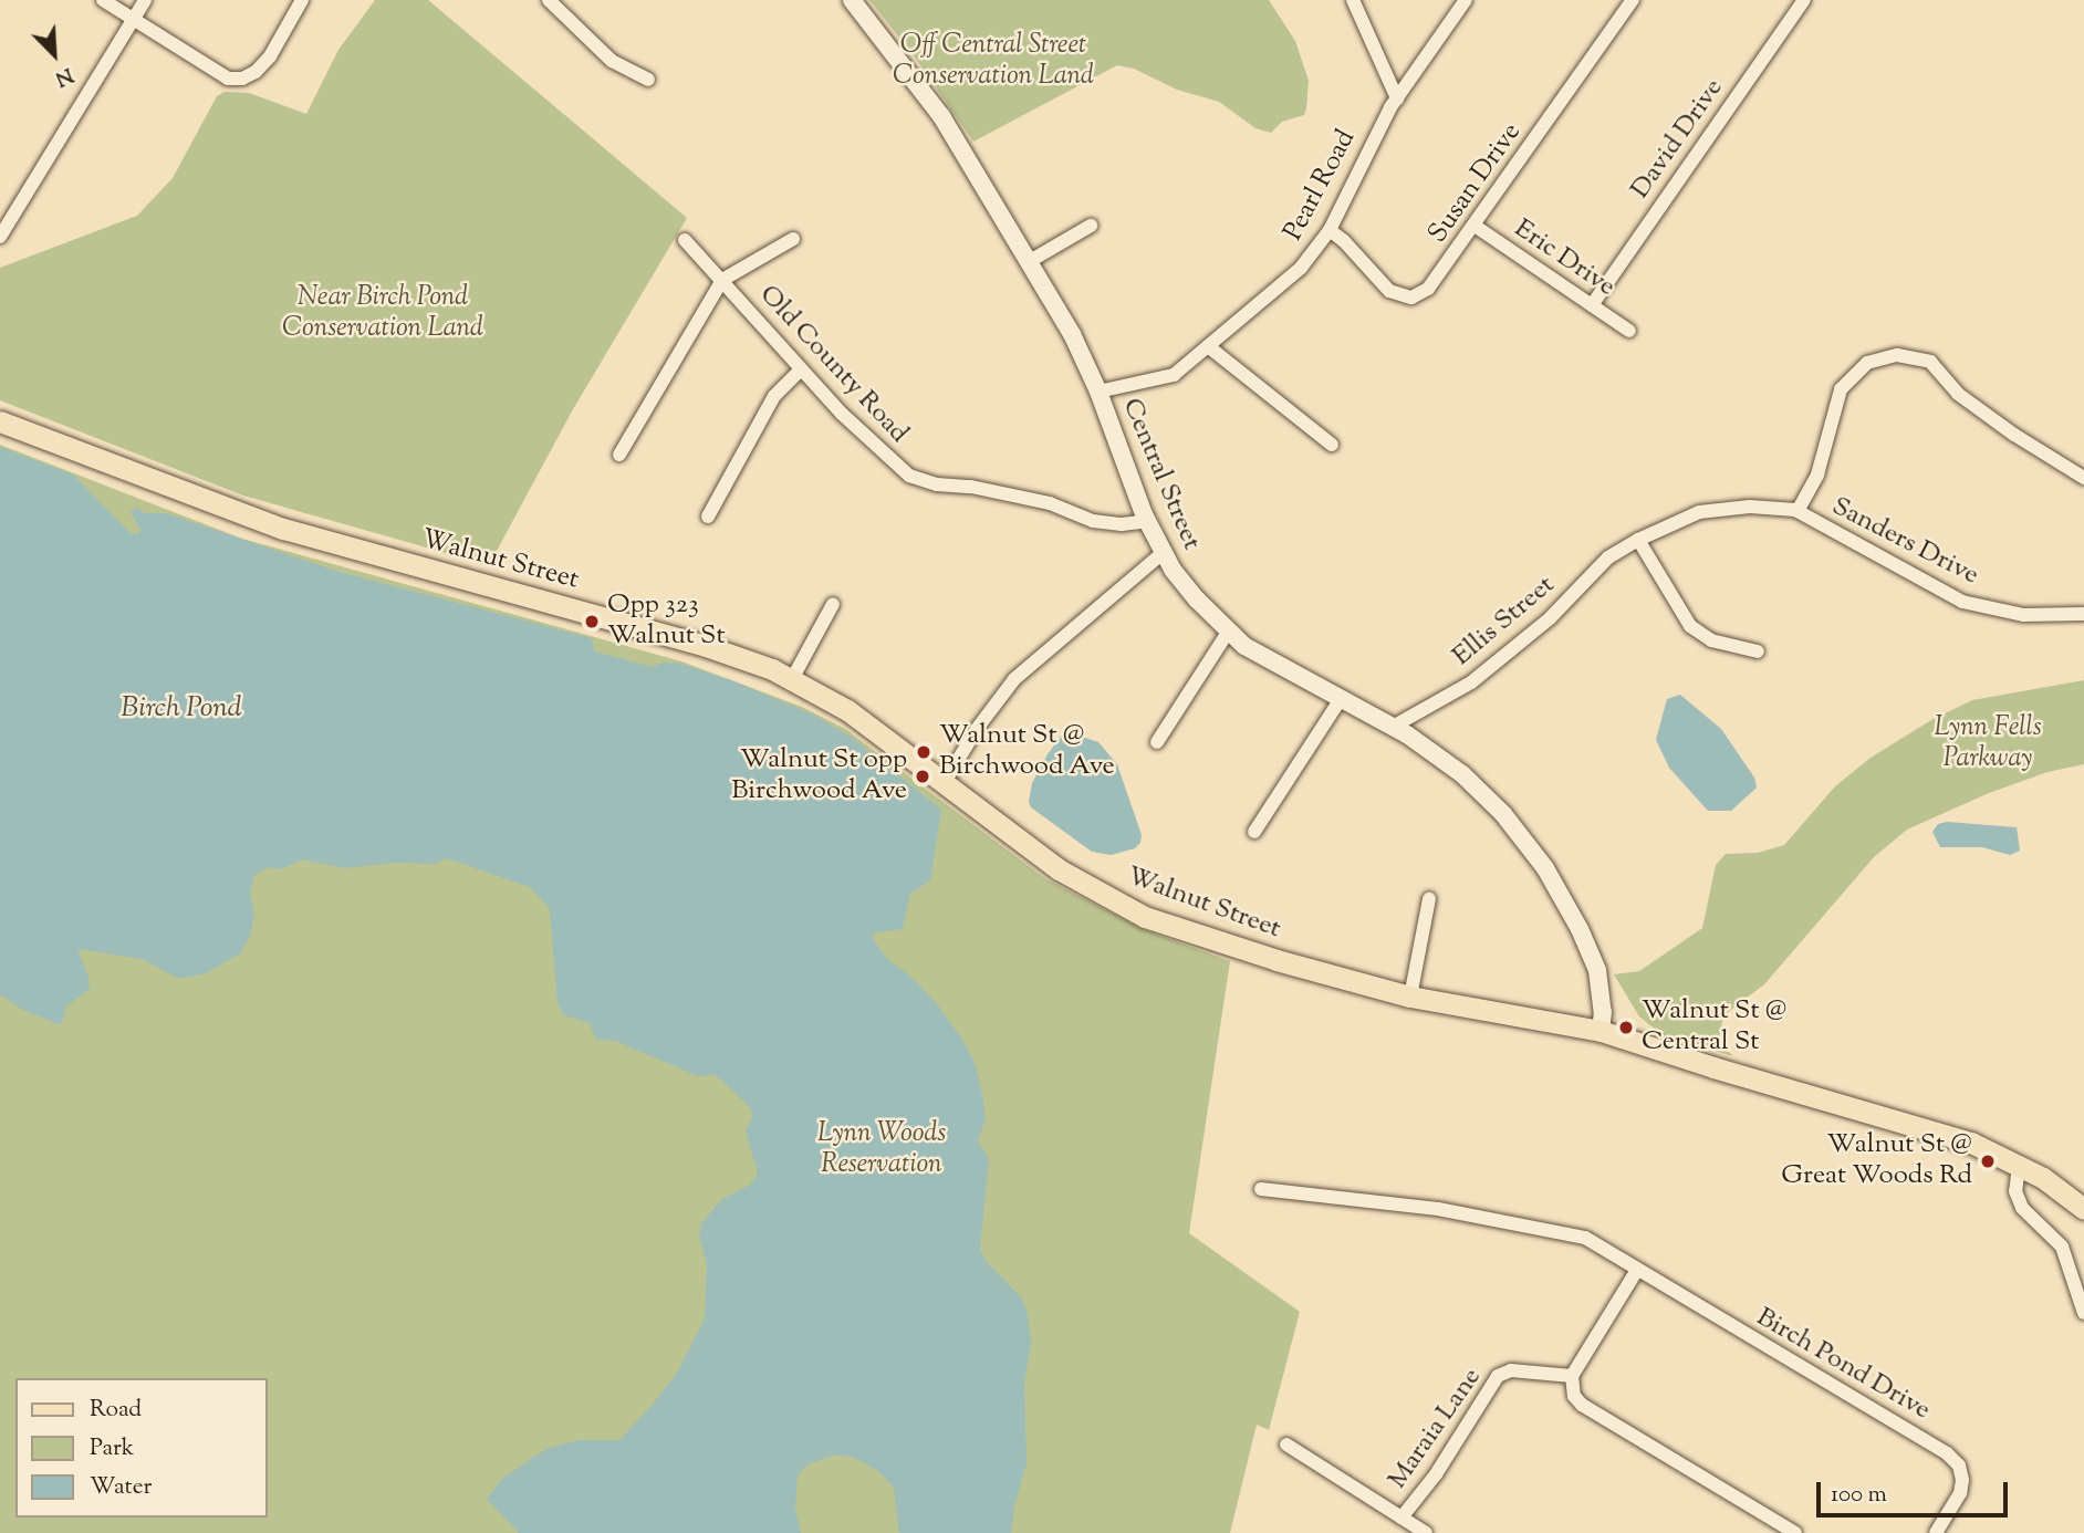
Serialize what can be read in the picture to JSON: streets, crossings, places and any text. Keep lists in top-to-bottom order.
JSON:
{
  "streets": {
    "main road": ["Walnut Street"],
    "street": [
      "David Drive",
      "Susan Drive",
      "Pearl Road",
      "Eric Drive",
      "Old County Road",
      "Central Street",
      "Sanders Drive",
      "Ellis Street",
      "Birch Pond Drive",
      "Maraia Lane"
    ]
  },
  "crossings": [
    ["David Drive", "Eric Drive"],
    ["Susan Drive", "Pearl Road"],
    ["Susan Drive", "Eric Drive"],
    ["Pearl Road", "Central Street"],
    ["Old County Road", "Central Street"],
    ["Central Street", "Walnut Street"],
    ["Central Street", "Ellis Street"],
    ["Sanders Drive", "Ellis Street"]
  ],
  "water": ["Birch Pond"],
  "parks": [
    "Off Central Street Conservation Land",
    "Near Birch Pond Conservation Land",
    "Lynn Fells Parkway",
    "Lynn Woods Reservation"
  ],
  "places": [
    "Opp 323 Walnut St",
    "Walnut St @ Birchwood Ave",
    "Walnut St opp Birchwood Ave",
    "Walnut St @ Central St",
    "Walnut St @ Great Woods Rd"
  ],
  "legend": ["Road", "Park", "Water"],
  "scale_bar": "100 m",
  "north": "bottom right"
}
